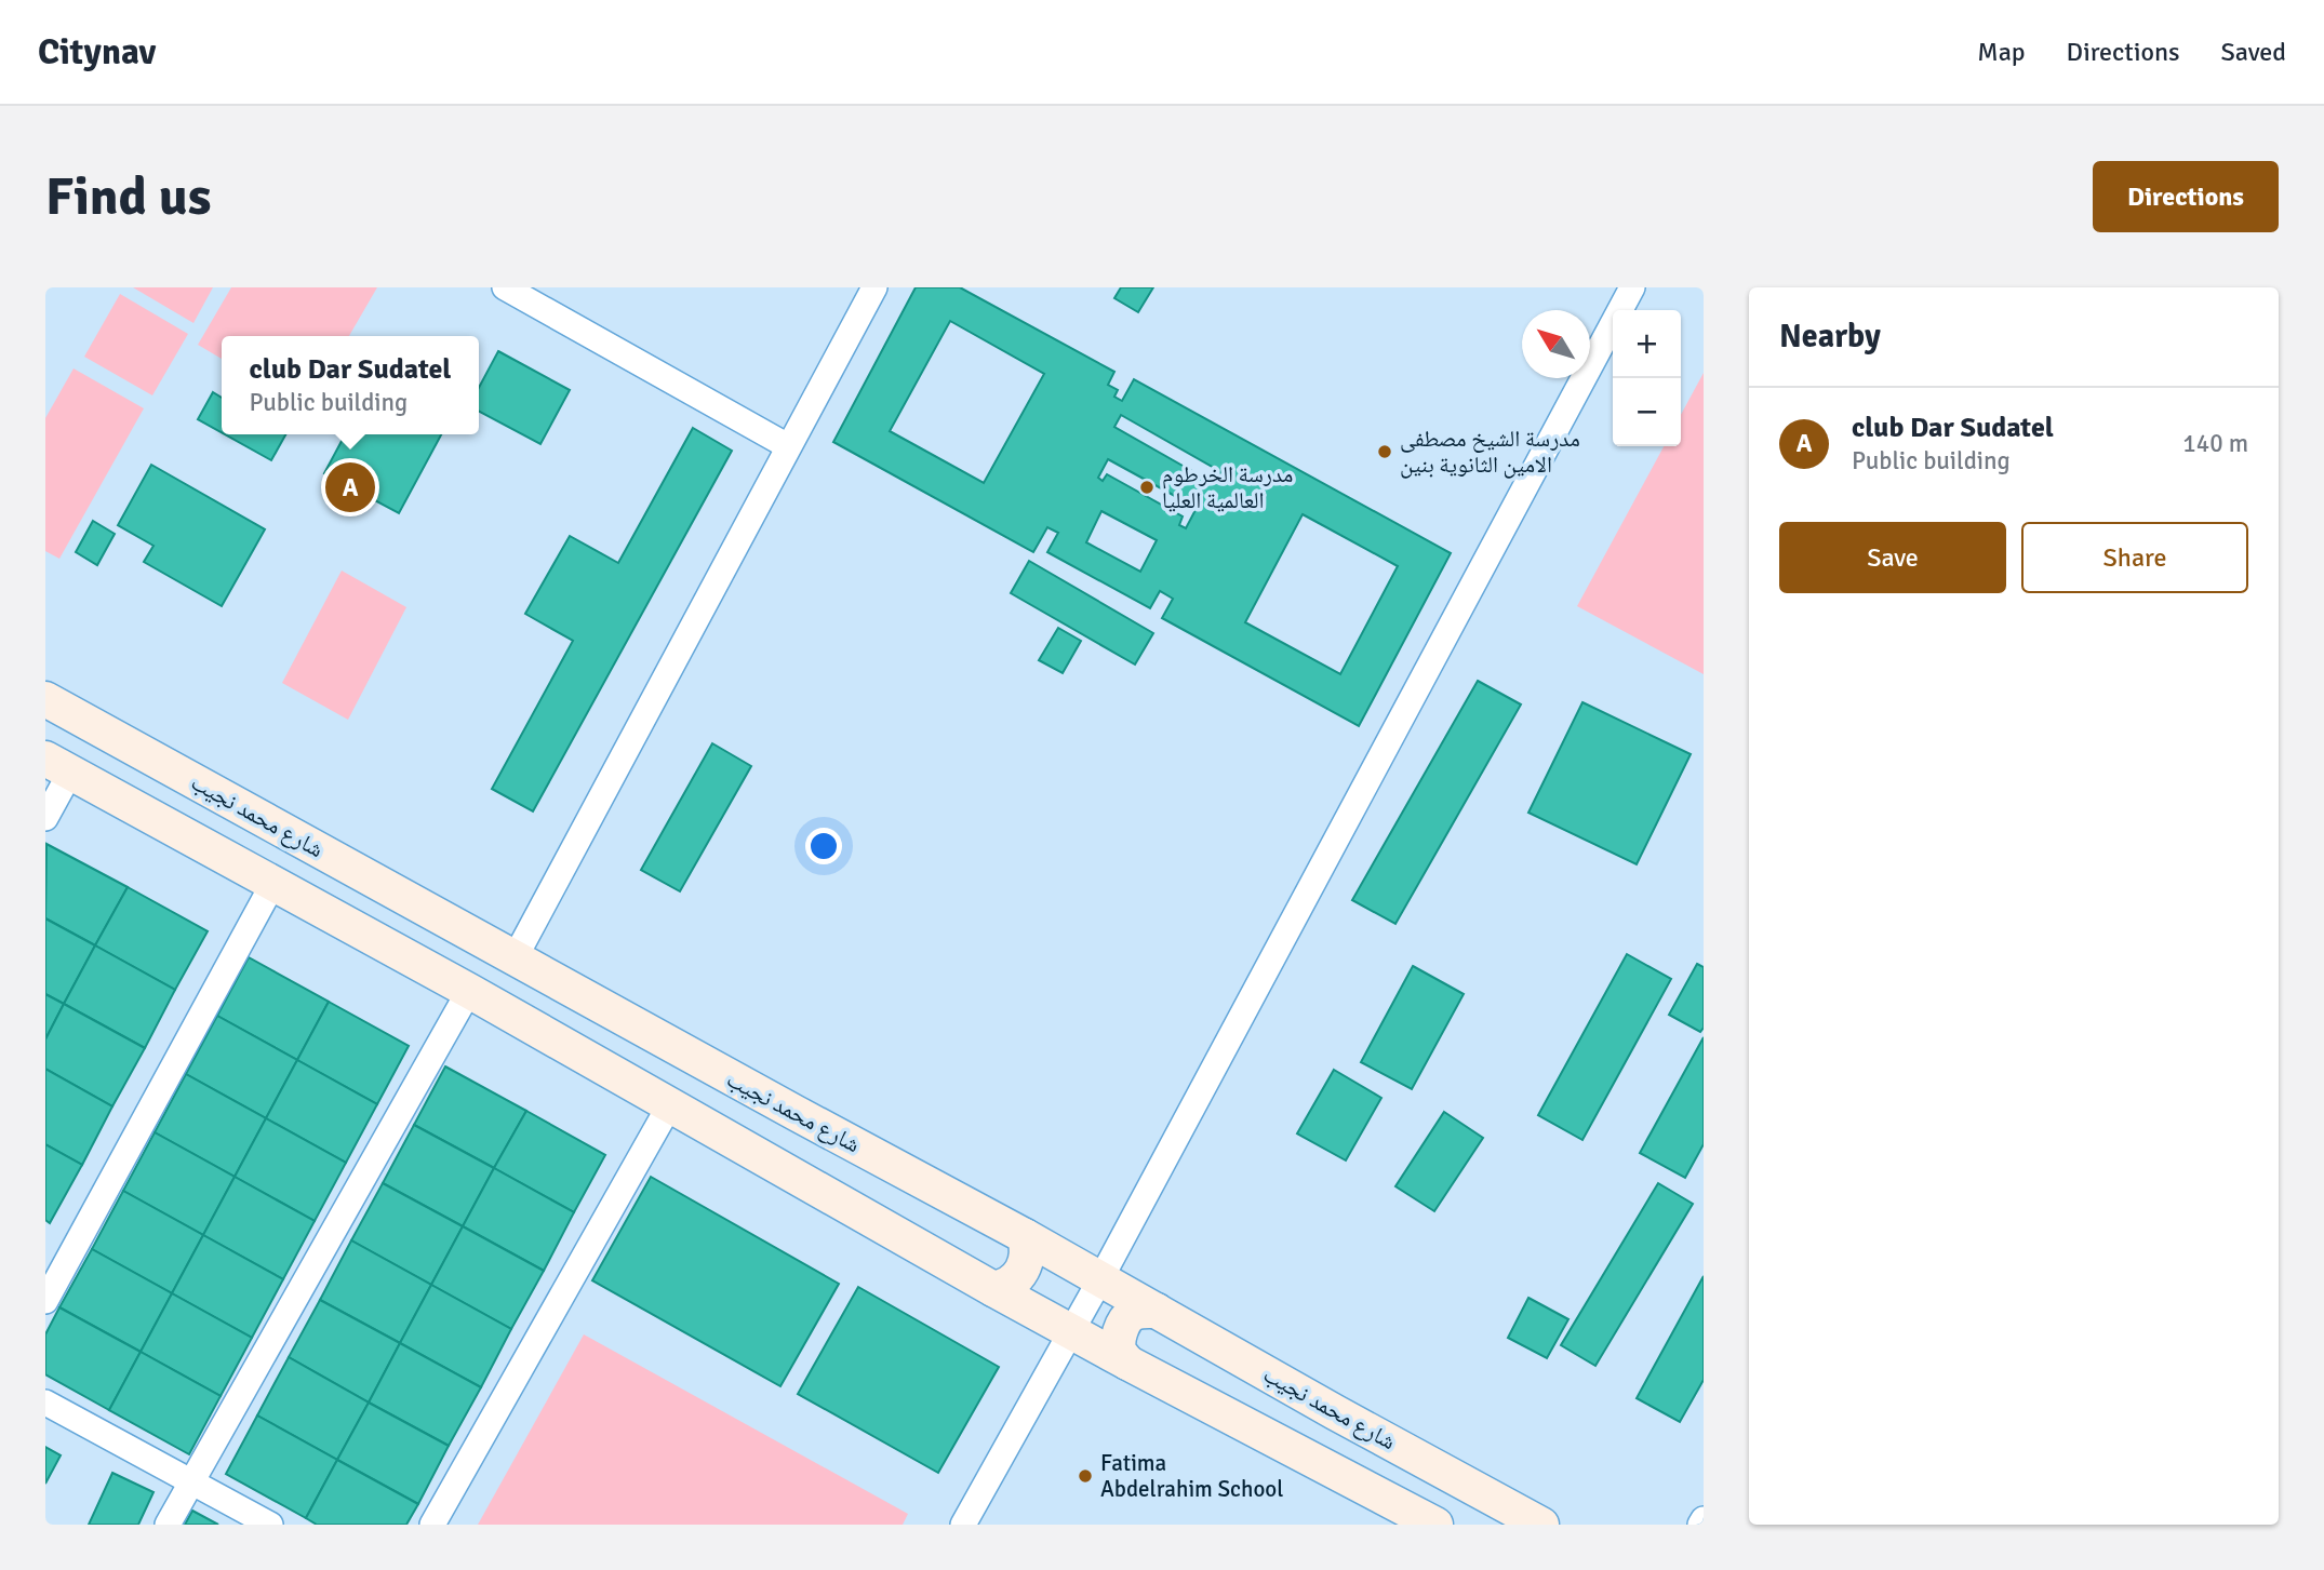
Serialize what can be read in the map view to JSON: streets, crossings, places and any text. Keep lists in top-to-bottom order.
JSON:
{
  "streets": {
    "main road": ["شارع محمد نجيب"]
  },
  "places": ["مدرسة الشيخ مصطفى الامين الثانوية بنين", "مدرسة الخرطوم العالمية العليا", "Fatima Abdelrahim School"],
  "north": "top left",
  "page": {
    "header": "Citynav",
    "nav": ["Map", "Directions", "Saved"],
    "buttons": [
      "Directions",
      ["Save", "Share"]
    ],
    "title": "Find us",
    "heading": "Nearby",
    "map_buttons": ["+", "−"],
    "popup": ["club Dar Sudatel", "Public building"],
    "list": [
      {
        "mark": "A",
        "name": "club Dar Sudatel",
        "note": "Public building",
        "value": "140 m"
      }
    ],
    "pins": "A"
  }
}
